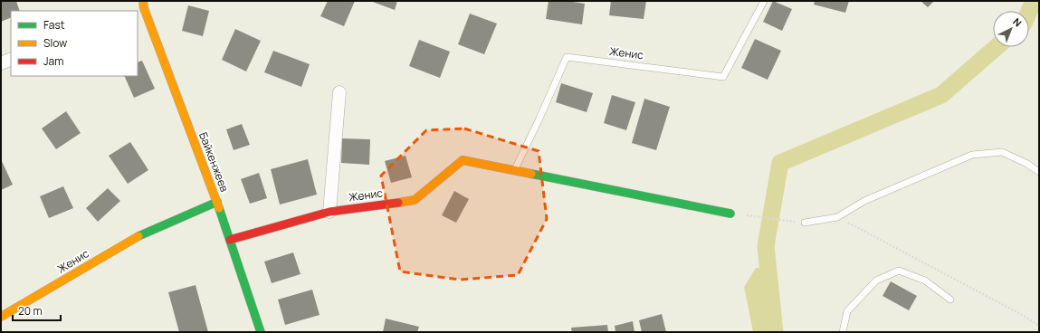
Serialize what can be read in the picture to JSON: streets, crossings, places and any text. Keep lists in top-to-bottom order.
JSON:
{
  "streets": {
    "street": ["Женис", "Байкенжеев"]
  },
  "crossings": [
    ["Женис", "Байкенжеев"]
  ],
  "legend": ["Fast", "Slow", "Jam"],
  "scale_bar": "20 m",
  "north": "top right"
}
